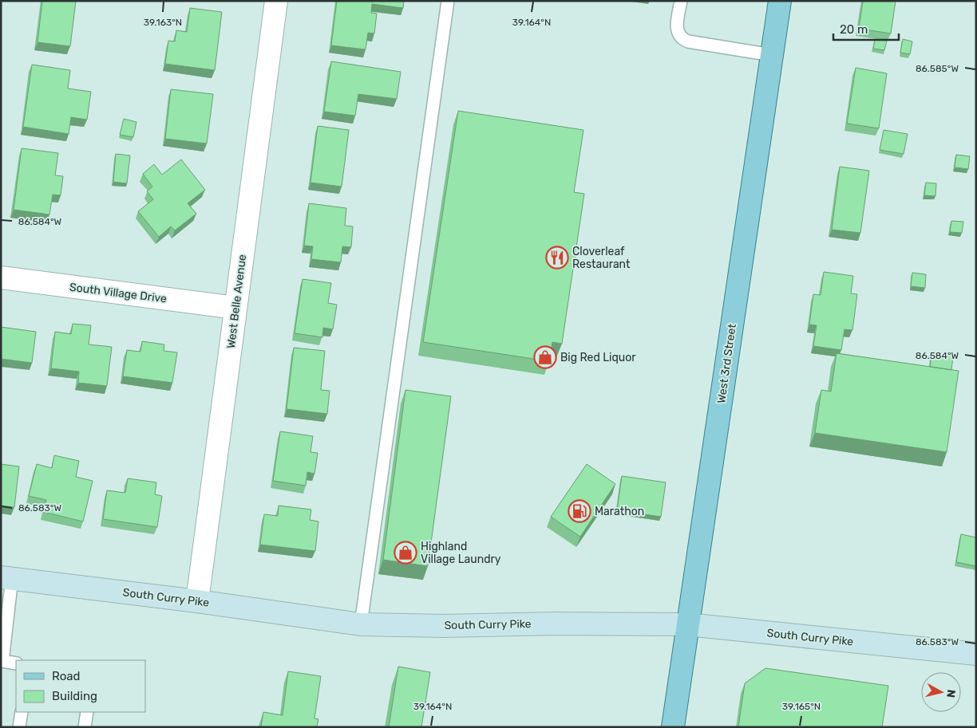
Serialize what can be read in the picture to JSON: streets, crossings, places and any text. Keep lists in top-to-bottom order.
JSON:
{
  "streets": {
    "main road": ["West 3rd Street", "South Curry Pike"],
    "street": ["South Village Drive", "West Belle Avenue"]
  },
  "crossings": [
    ["South Village Drive", "West Belle Avenue"],
    ["West Belle Avenue", "South Curry Pike"],
    ["West 3rd Street", "South Curry Pike"]
  ],
  "places": {
    "restaurant": ["Cloverleaf Restaurant"],
    "shop": ["Big Red Liquor", "Highland Village Laundry"],
    "fuel station": ["Marathon"]
  },
  "legend": ["Road", "Building"],
  "scale_bar": "20 m",
  "north": "right",
  "coordinates": [
    "39.163°N",
    "39.164°N",
    "86.585°W",
    "86.584°W",
    "86.583°W",
    "39.165°N"
  ]
}
